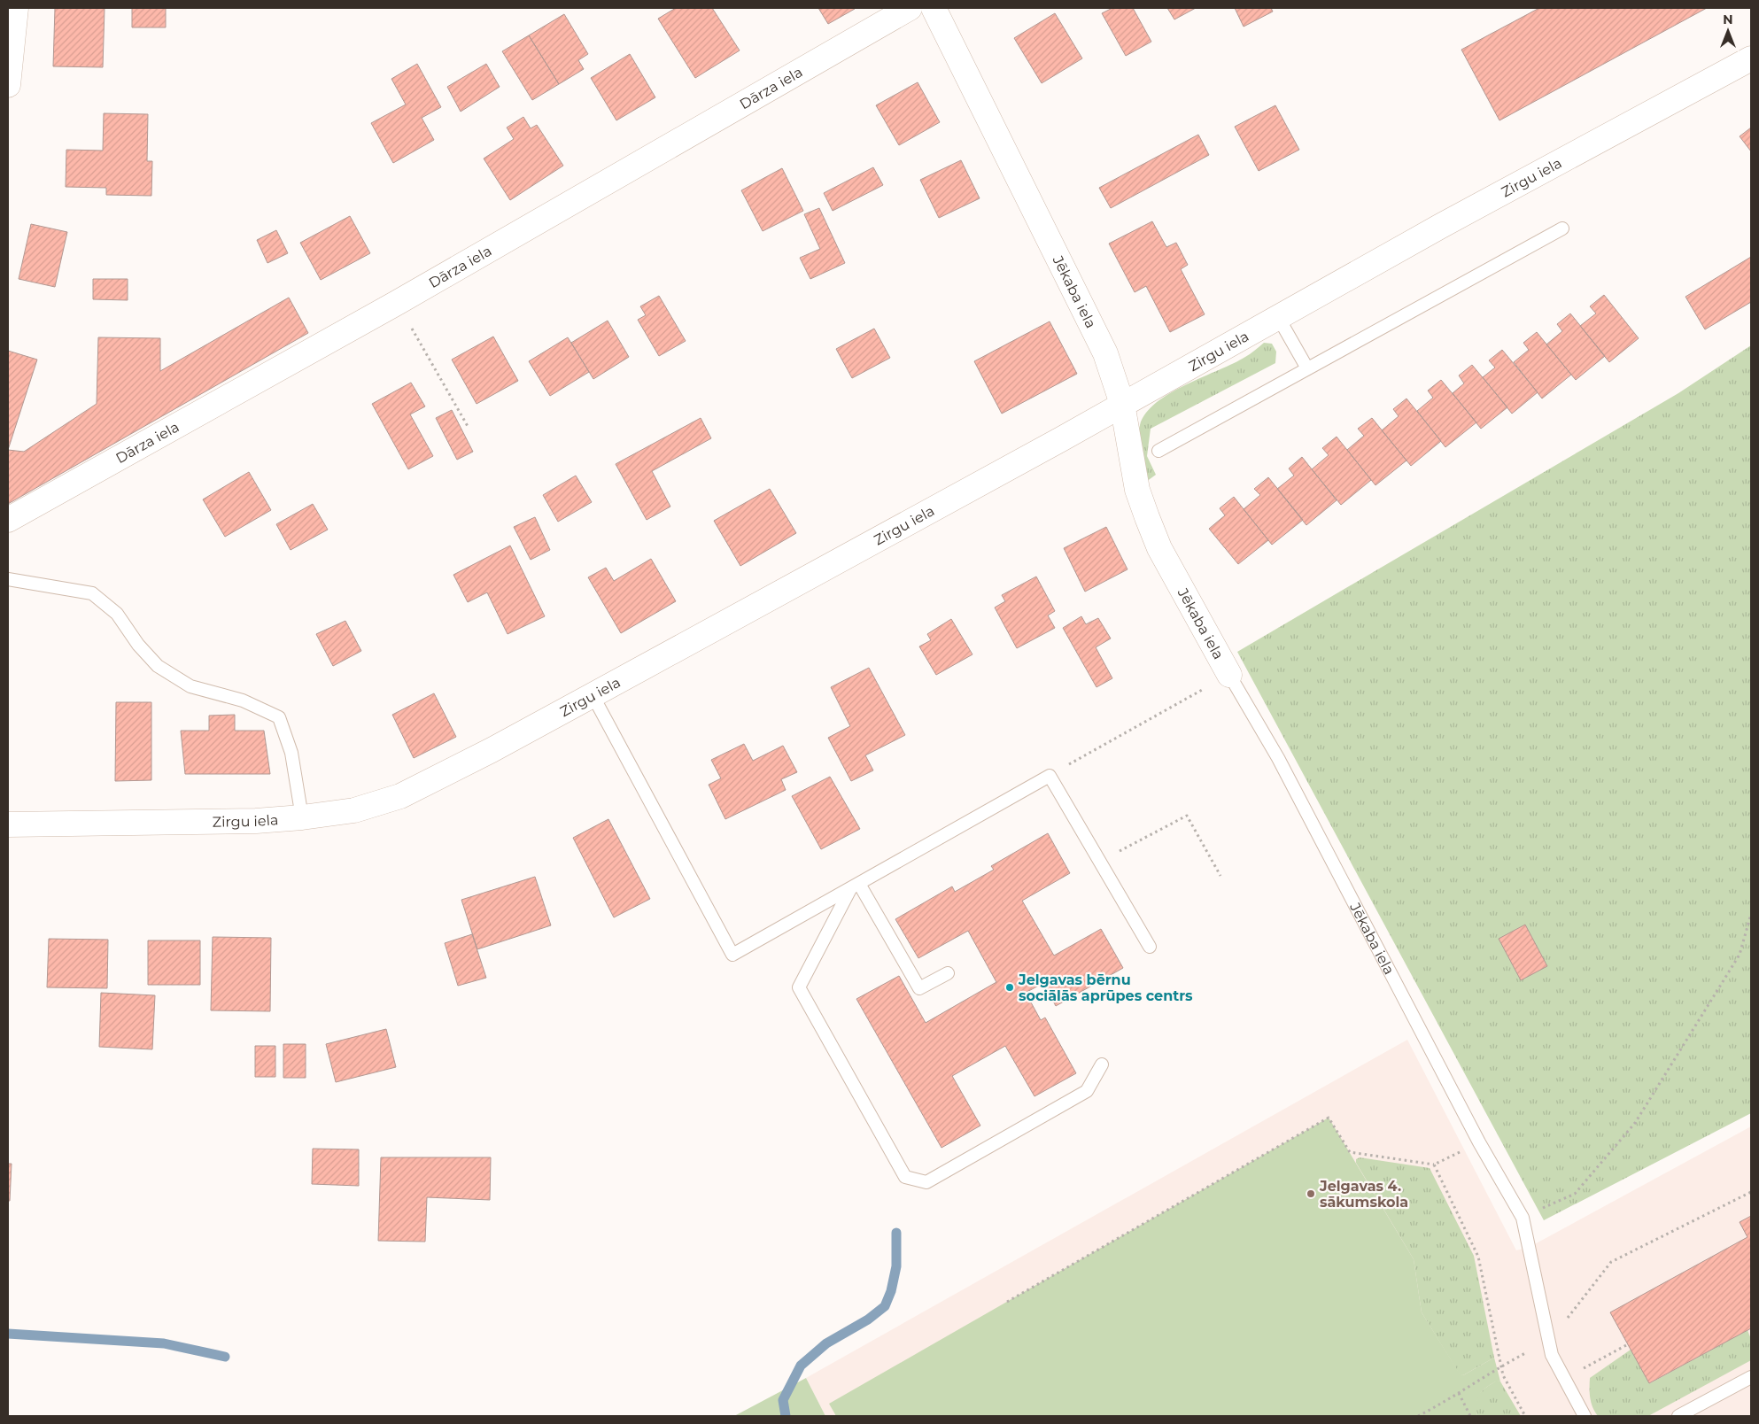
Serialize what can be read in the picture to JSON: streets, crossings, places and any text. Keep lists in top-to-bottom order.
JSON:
{
  "streets": {
    "street": ["Dārza iela", "Zirgu iela", "Jēkaba iela"]
  },
  "crossings": [
    ["Zirgu iela", "Jēkaba iela"]
  ],
  "places": ["Jelgavas bērnu sociālās aprūpes centrs", "Jelgavas 4. sākumskola"],
  "north": "top"
}
